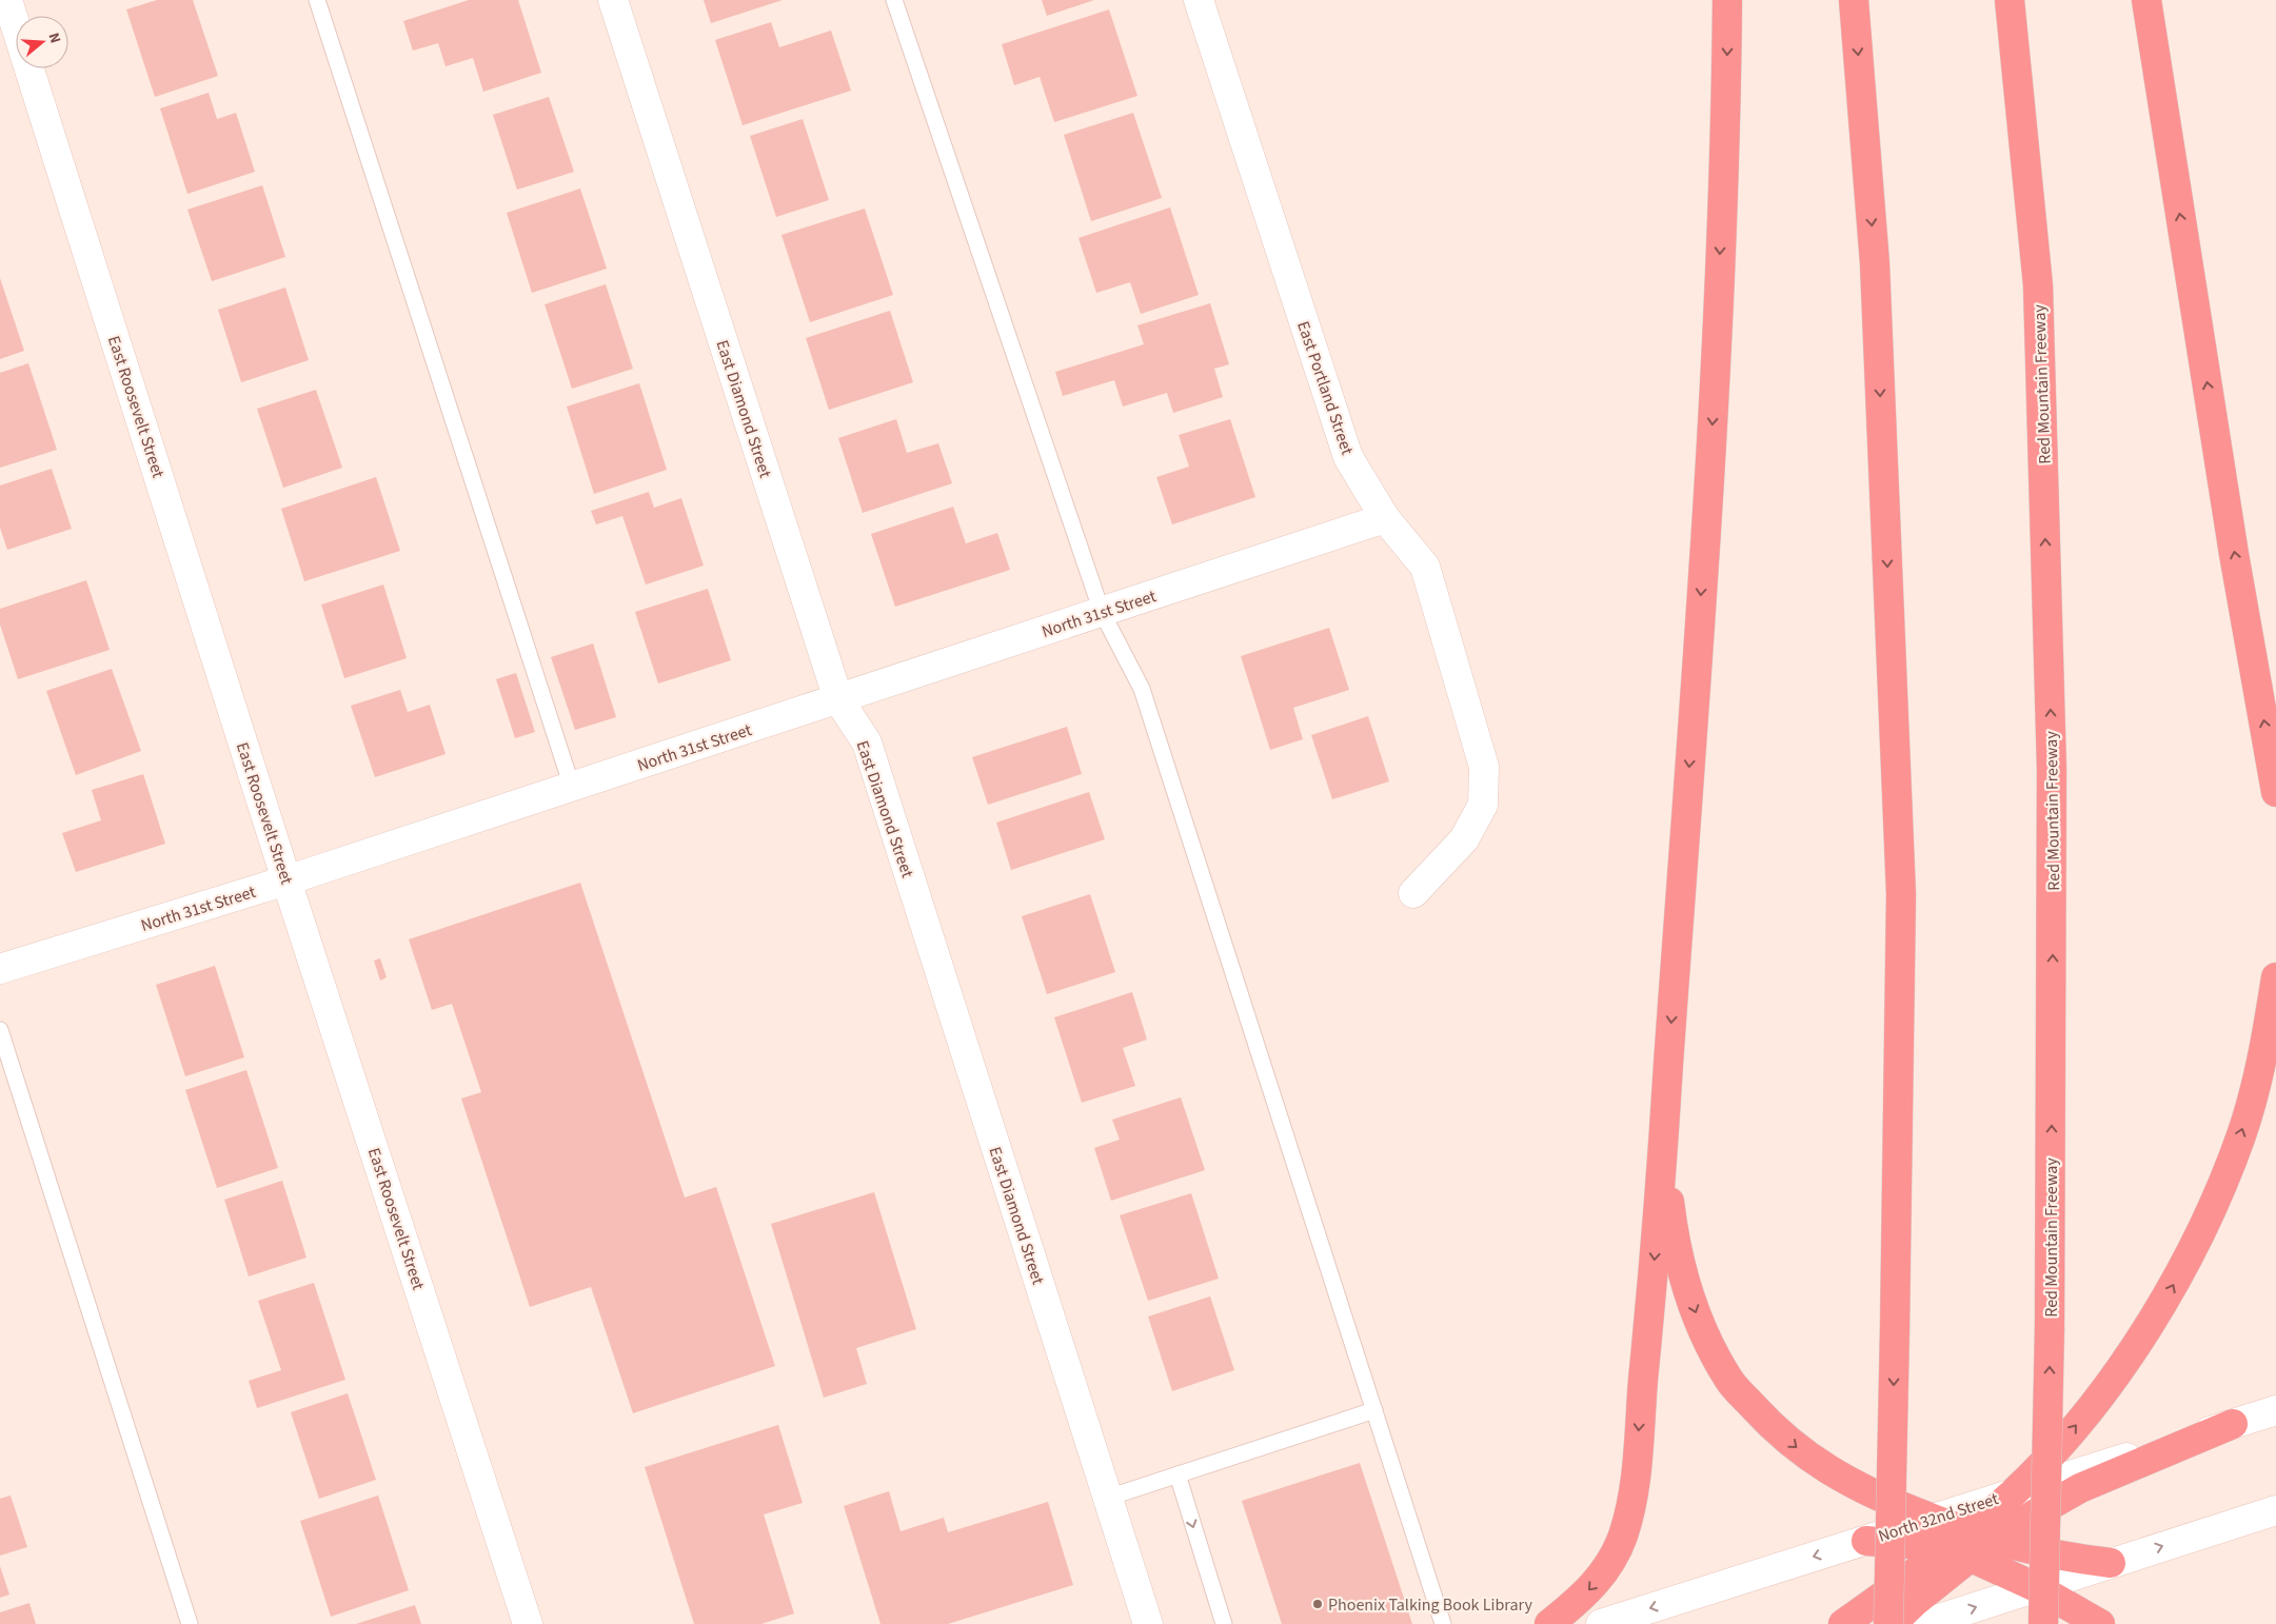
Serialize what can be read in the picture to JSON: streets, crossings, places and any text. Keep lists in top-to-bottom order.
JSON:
{
  "streets": {
    "highway": ["Red Mountain Freeway"],
    "street": [
      "East Portland Street",
      "East Roosevelt Street",
      "East Diamond Street",
      "North 31st Street",
      "North 32nd Street"
    ]
  },
  "crossings": [
    ["East Portland Street", "North 31st Street"],
    ["East Roosevelt Street", "North 31st Street"],
    ["East Diamond Street", "North 31st Street"]
  ],
  "one_way": ["North 32nd Street"],
  "places": ["Phoenix Talking Book Library"],
  "north": "right"
}
